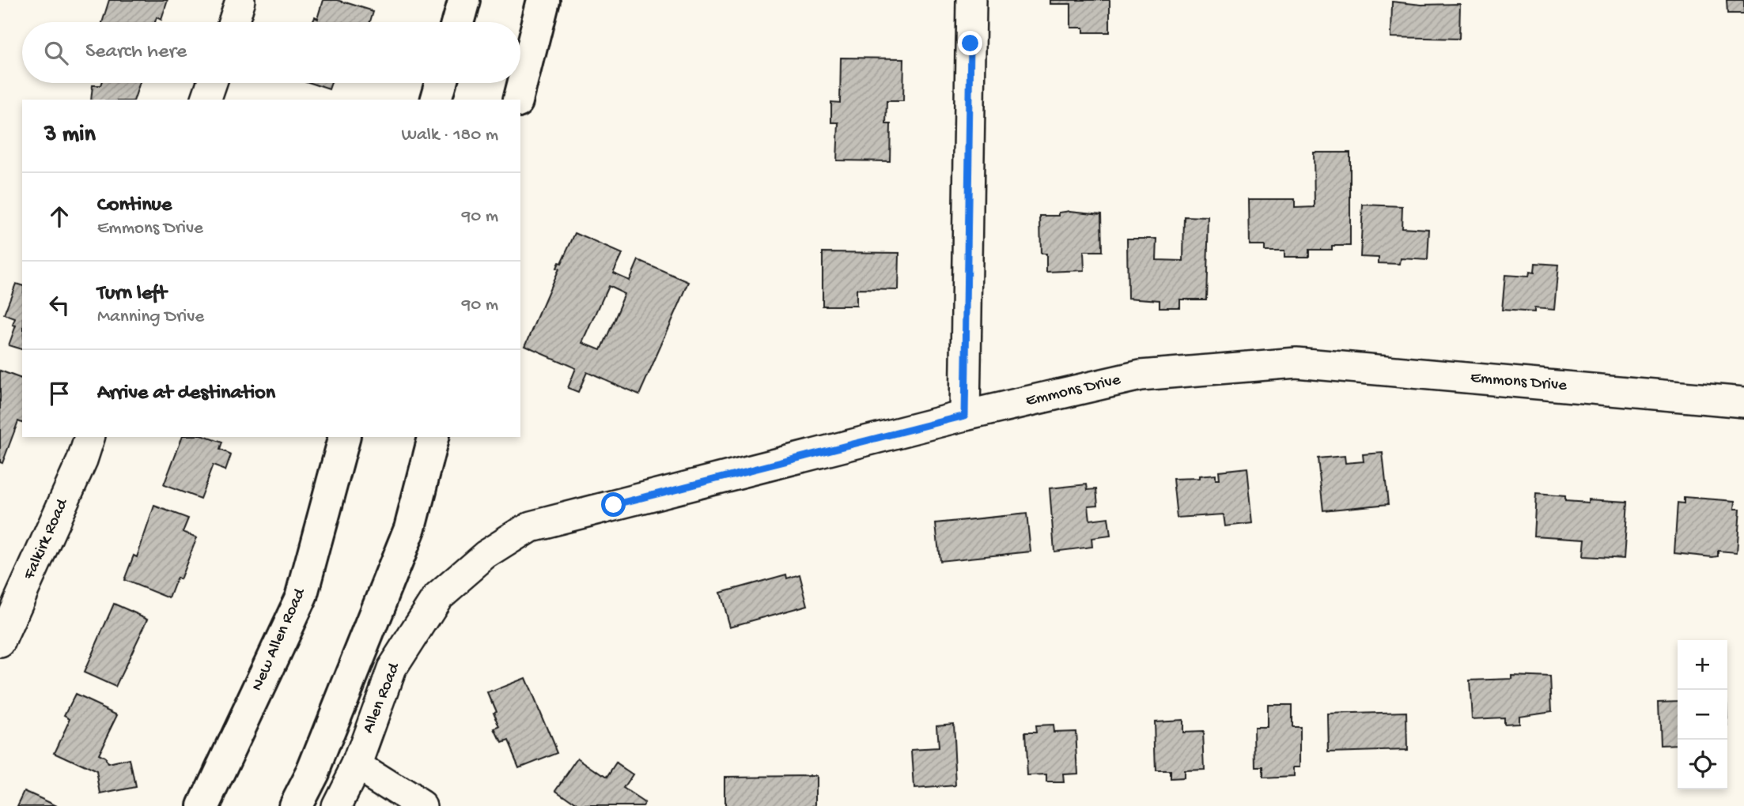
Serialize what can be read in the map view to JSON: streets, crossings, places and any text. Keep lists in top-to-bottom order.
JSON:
{
  "streets": {
    "main road": ["New Allen Road"],
    "street": ["Emmons Drive", "Falkirk Road", "Allen Road"]
  },
  "crossings": [
    ["Emmons Drive", "Allen Road"]
  ],
  "page": {
    "search": "Search here",
    "heading": ["3 min", "Walk · 180 m"],
    "list": [
      ["Continue", "Emmons Drive", "90 m"],
      ["Turn left", "Manning Drive", "90 m"],
      "Arrive at destination"
    ],
    "map_buttons": ["+", "−"]
  }
}
